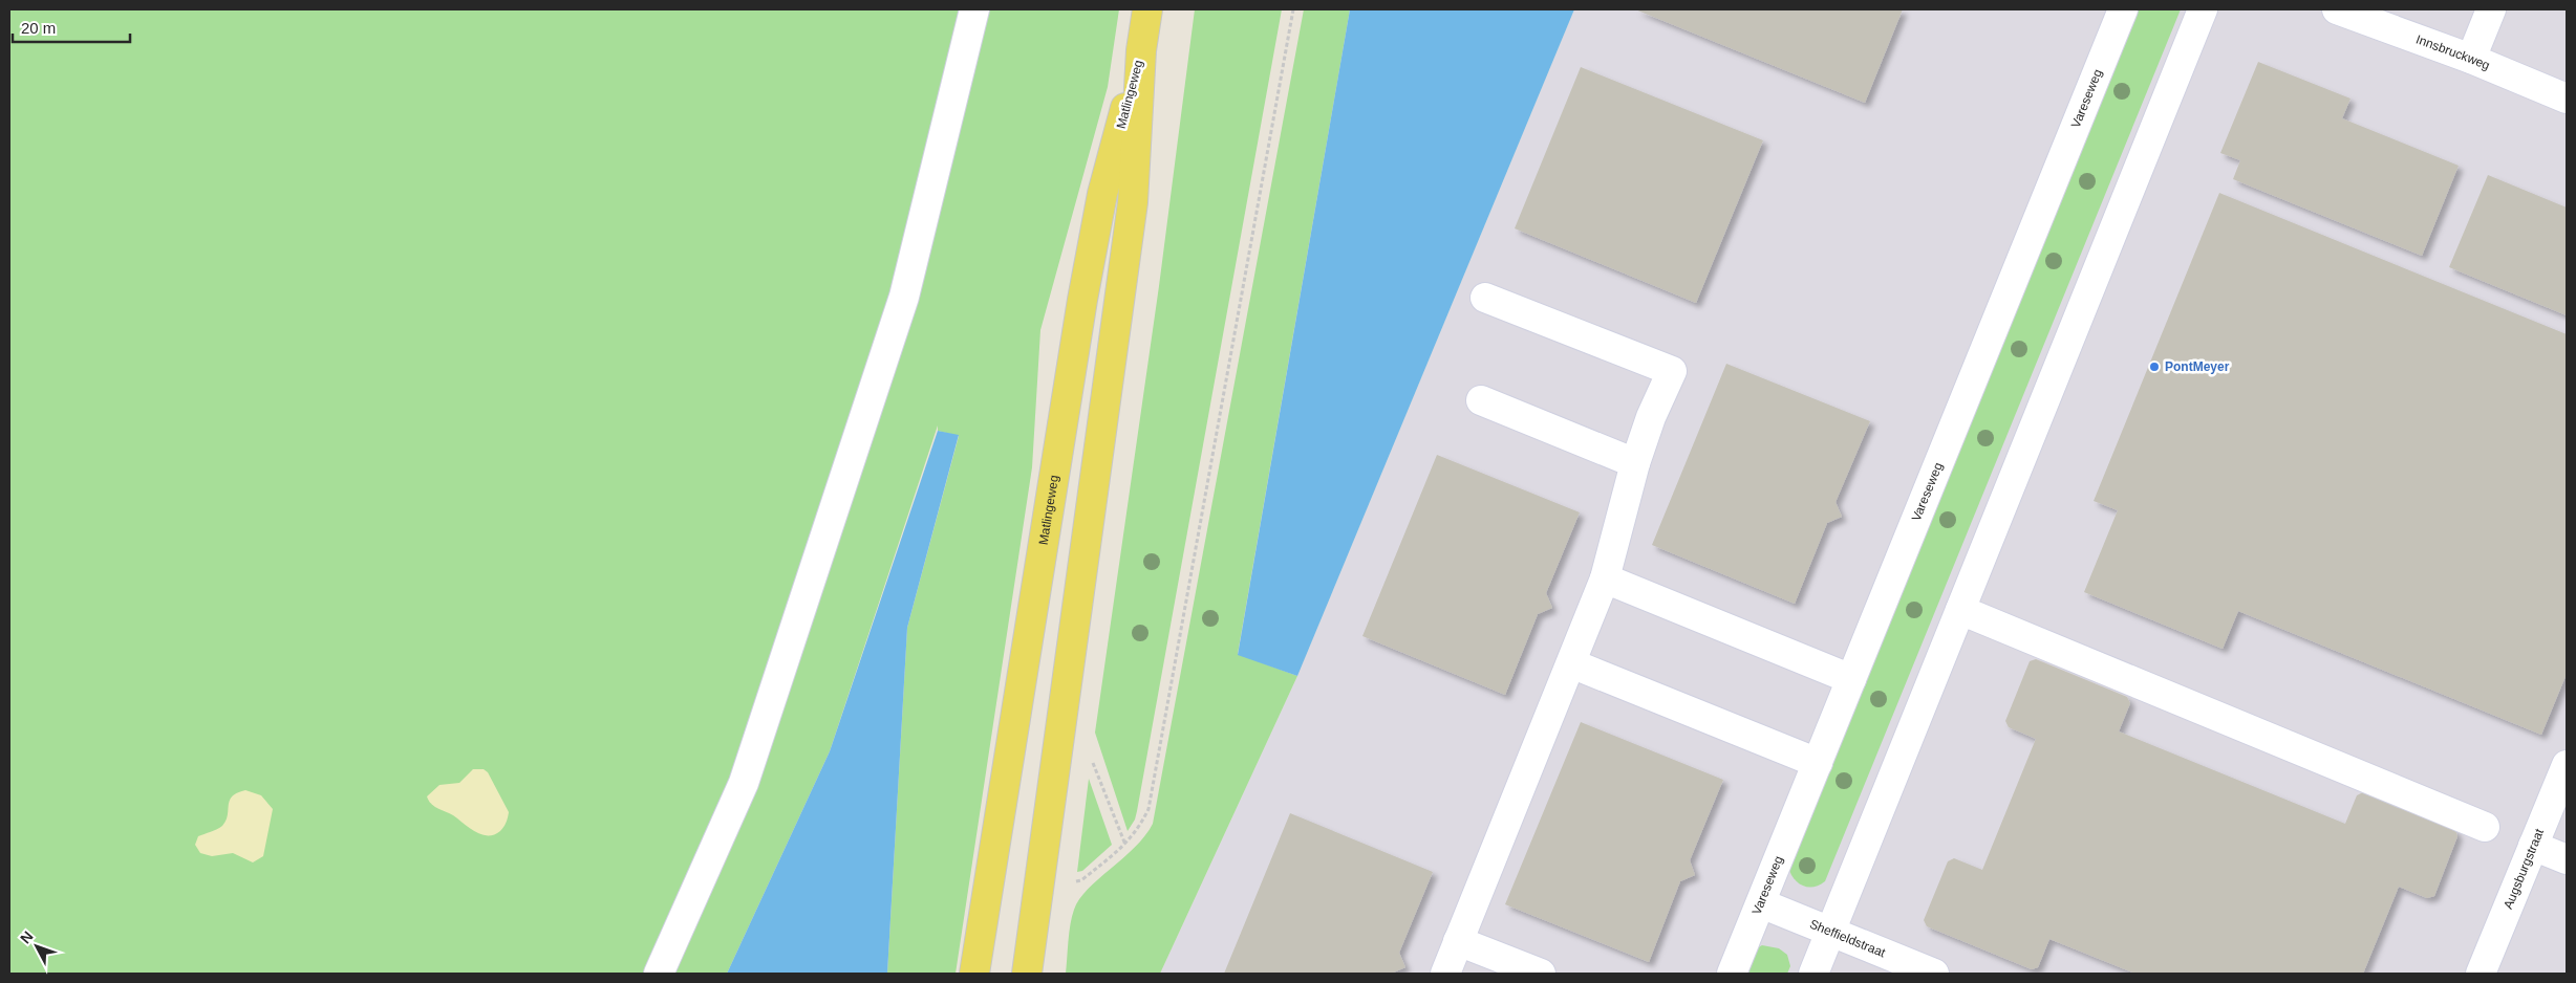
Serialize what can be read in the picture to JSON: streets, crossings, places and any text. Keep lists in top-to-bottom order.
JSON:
{
  "streets": {
    "main road": ["Matlingeweg"],
    "street": [
      "Innsbruckweg",
      "Vareseweg",
      "Augsburgstraat",
      "Sheffieldstraat"
    ]
  },
  "crossings": [
    ["Vareseweg", "Sheffieldstraat"]
  ],
  "places": ["PontMeyer"],
  "scale_bar": "20 m",
  "north": "top left"
}
